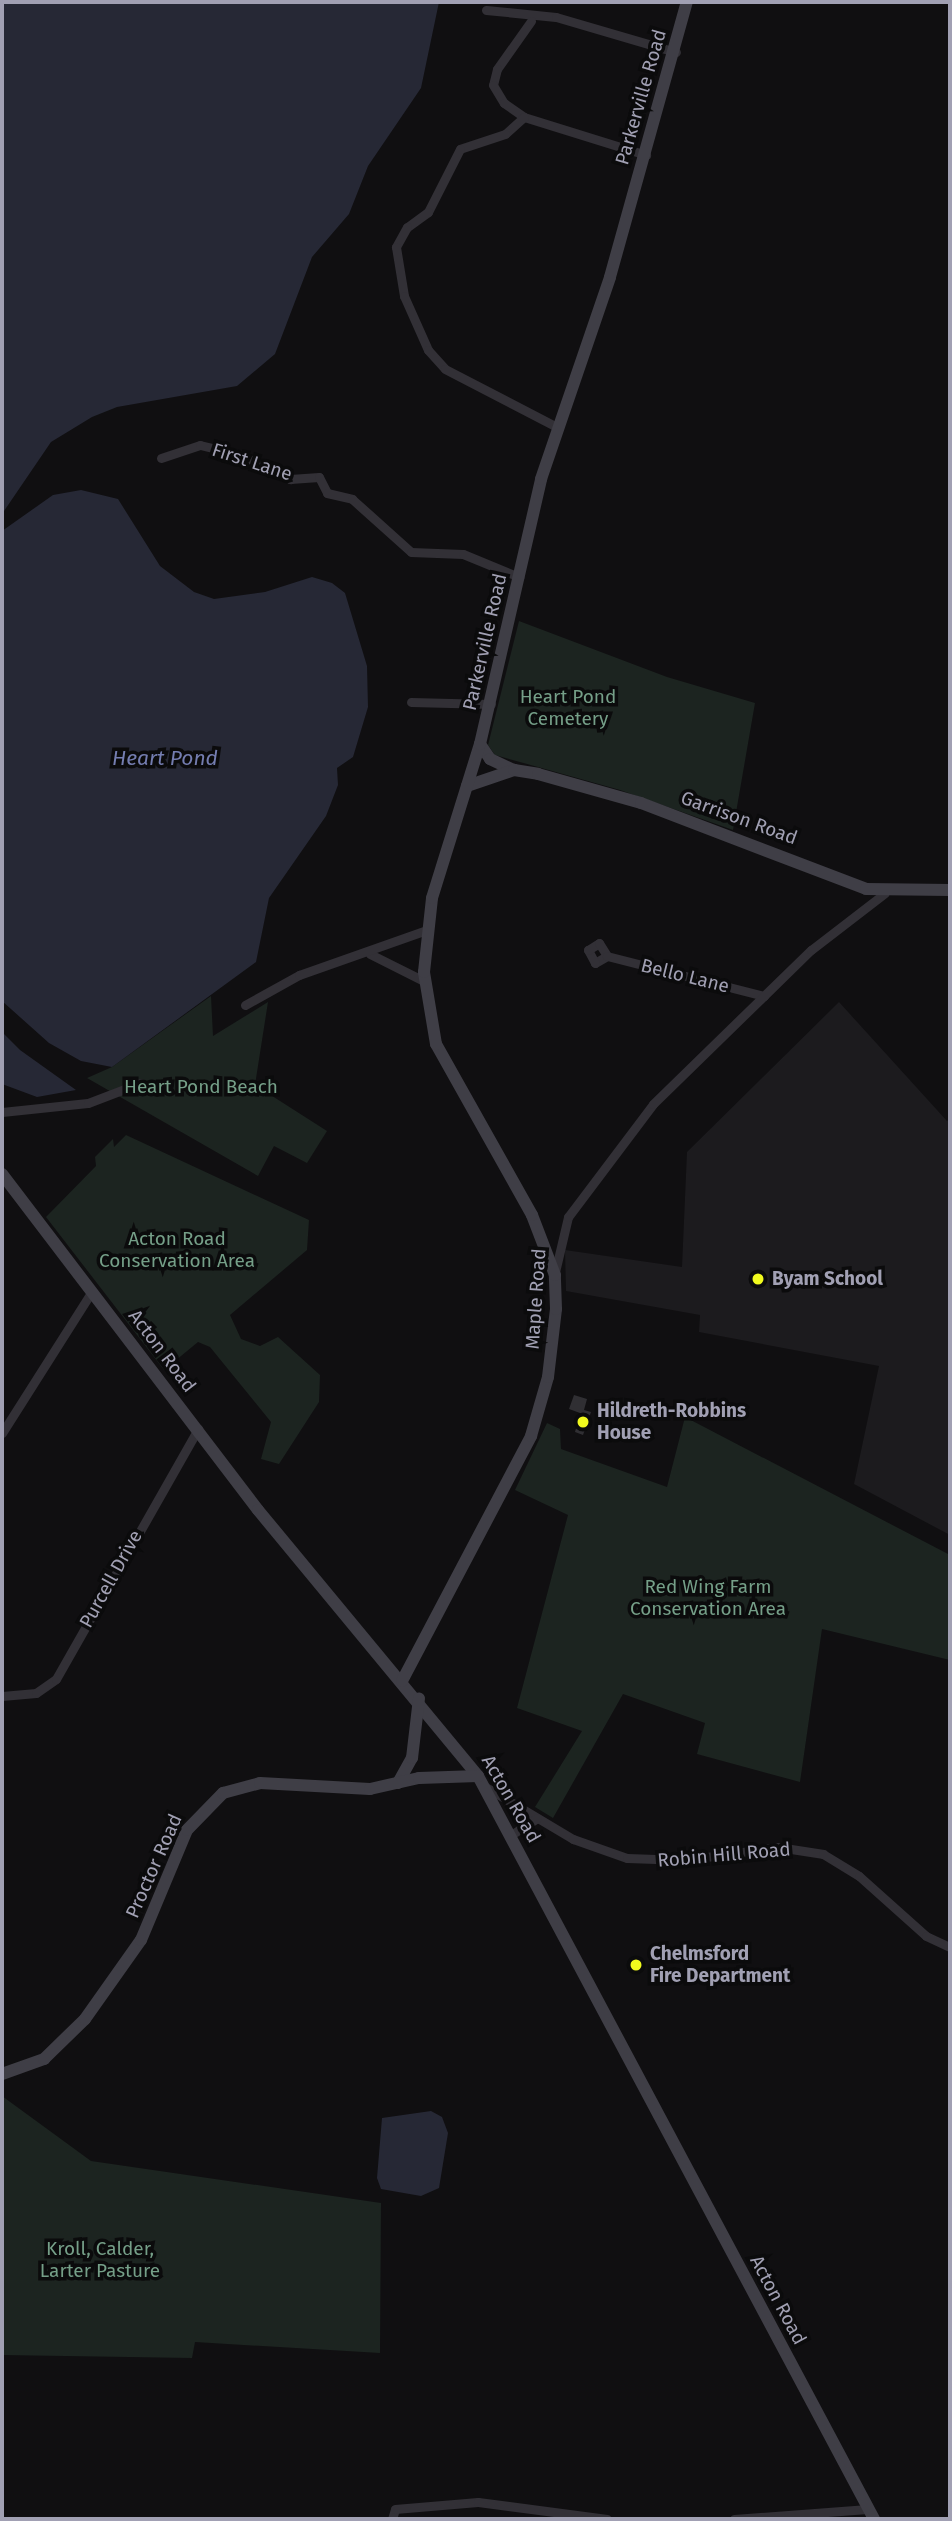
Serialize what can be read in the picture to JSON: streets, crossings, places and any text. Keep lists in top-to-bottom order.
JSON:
{
  "streets": {
    "main road": [
      "Parkerville Road",
      "Garrison Road",
      "Maple Road",
      "Acton Road",
      "Proctor Road"
    ],
    "street": [
      "First Lane",
      "Bello Lane",
      "Purcell Drive",
      "Robin Hill Road"
    ]
  },
  "crossings": [
    ["Parkerville Road", "First Lane"],
    ["Parkerville Road", "Garrison Road"],
    ["Parkerville Road", "Maple Road"],
    ["Garrison Road", "Maple Road"],
    ["Bello Lane", "Maple Road"],
    ["Maple Road", "Acton Road"],
    ["Acton Road", "Purcell Drive"],
    ["Acton Road", "Robin Hill Road"],
    ["Acton Road", "Proctor Road"],
    ["Robin Hill Road", "Proctor Road"]
  ],
  "water": ["Heart Pond"],
  "parks": [
    "Heart Pond Cemetery",
    "Heart Pond Beach",
    "Acton Road Conservation Area",
    "Red Wing Farm Conservation Area",
    "Kroll, Calder, Larter Pasture"
  ],
  "places": ["Byam School", "Hildreth-Robbins House", "Chelmsford Fire Department"]
}
